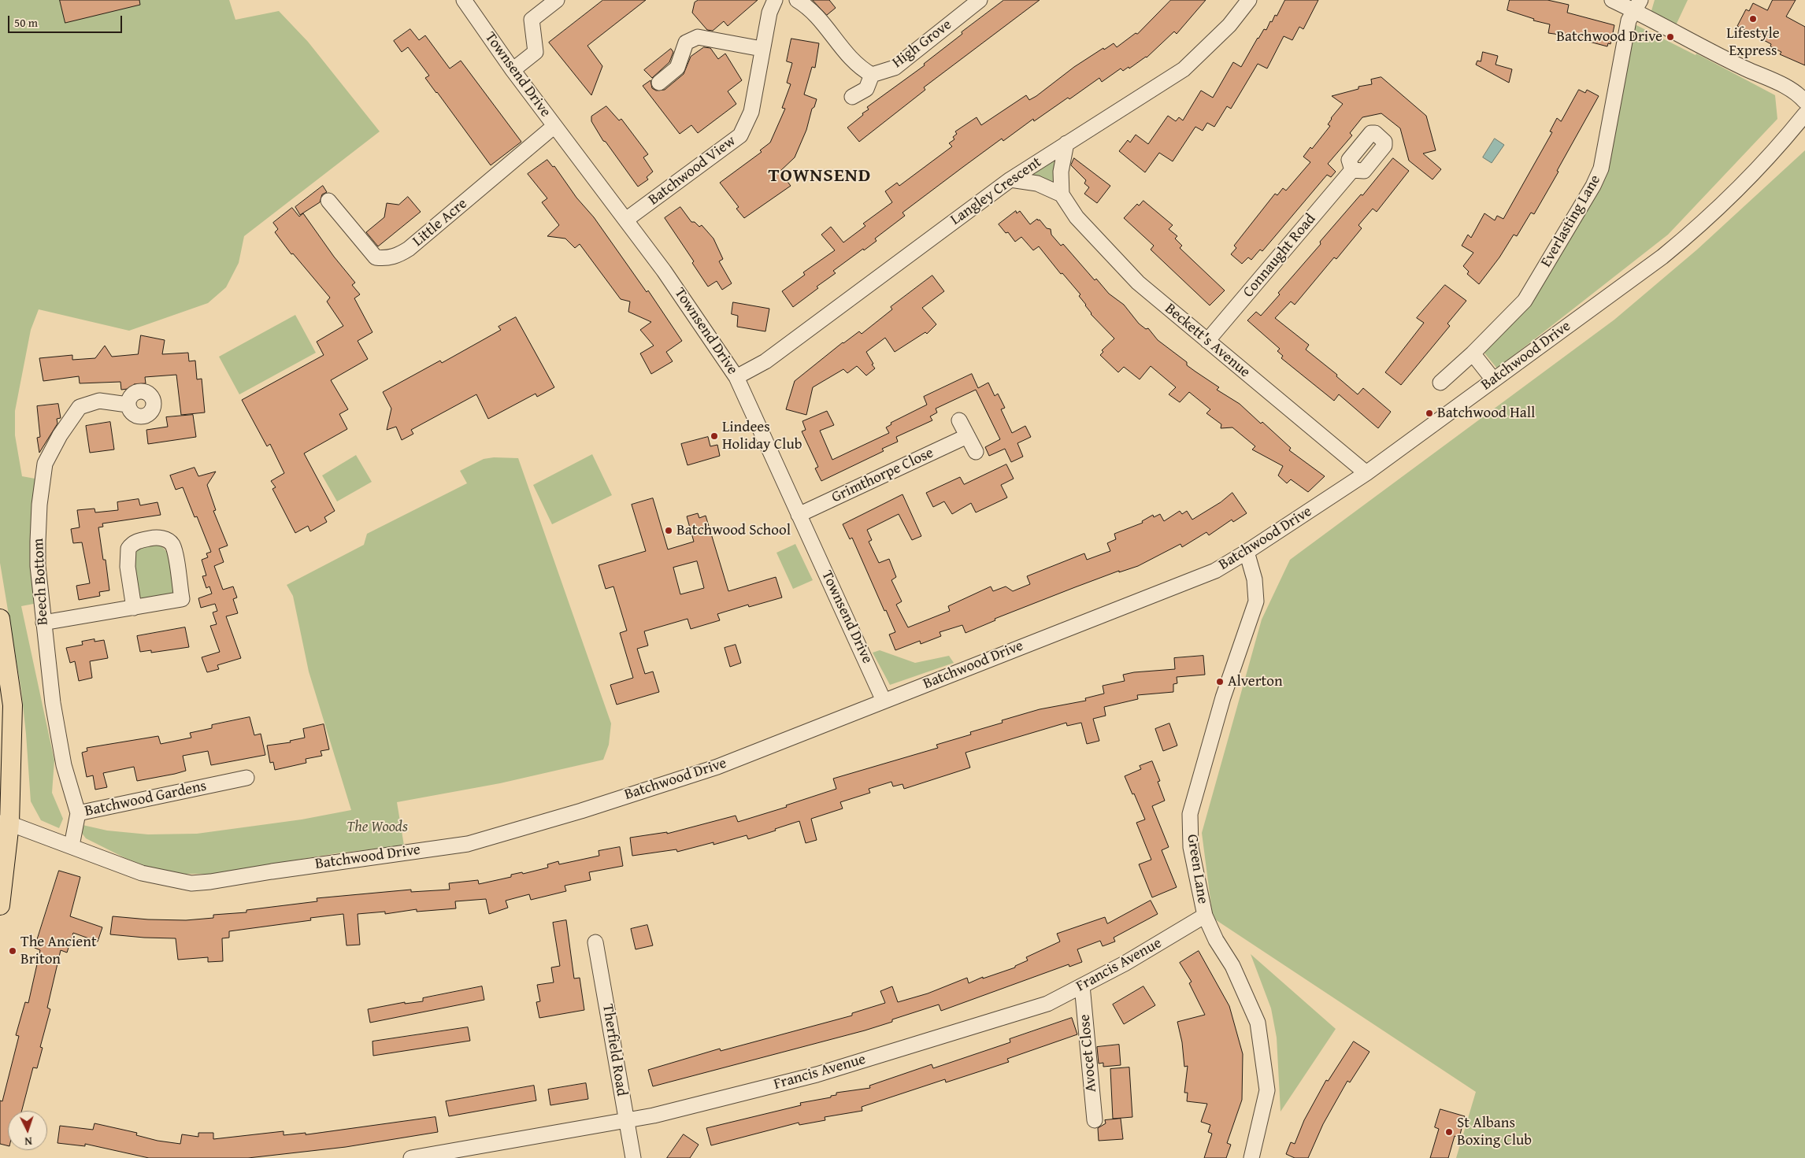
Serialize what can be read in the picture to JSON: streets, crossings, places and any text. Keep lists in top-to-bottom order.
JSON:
{
  "streets": {
    "street": [
      "High Grove",
      "Townsend Drive",
      "Batchwood View",
      "Langley Crescent",
      "Everlasting Lane",
      "Little Acre",
      "Connaught Road",
      "Beckett's Avenue",
      "Batchwood Drive",
      "Grimthorpe Close",
      "Beech Bottom",
      "Batchwood Gardens",
      "Green Lane",
      "Francis Avenue",
      "Therfield Road",
      "Avocet Close"
    ]
  },
  "crossings": [
    ["Townsend Drive", "Batchwood View"],
    ["Townsend Drive", "Langley Crescent"],
    ["Townsend Drive", "Little Acre"],
    ["Townsend Drive", "Batchwood Drive"],
    ["Townsend Drive", "Grimthorpe Close"],
    ["Connaught Road", "Beckett's Avenue"],
    ["Beckett's Avenue", "Batchwood Drive"],
    ["Batchwood Drive", "Batchwood Gardens"],
    ["Batchwood Drive", "Green Lane"],
    ["Beech Bottom", "Batchwood Gardens"],
    ["Green Lane", "Francis Avenue"],
    ["Francis Avenue", "Therfield Road"],
    ["Francis Avenue", "Avocet Close"]
  ],
  "districts": ["TOWNSEND"],
  "parks": ["The Woods"],
  "places": [
    "Lifestyle Express",
    "Batchwood Drive",
    "Batchwood Hall",
    "Lindees Holiday Club",
    "Batchwood School",
    "Alverton",
    "The Ancient Briton",
    "St Albans Boxing Club"
  ],
  "scale_bar": "50 m",
  "north": "bottom"
}
